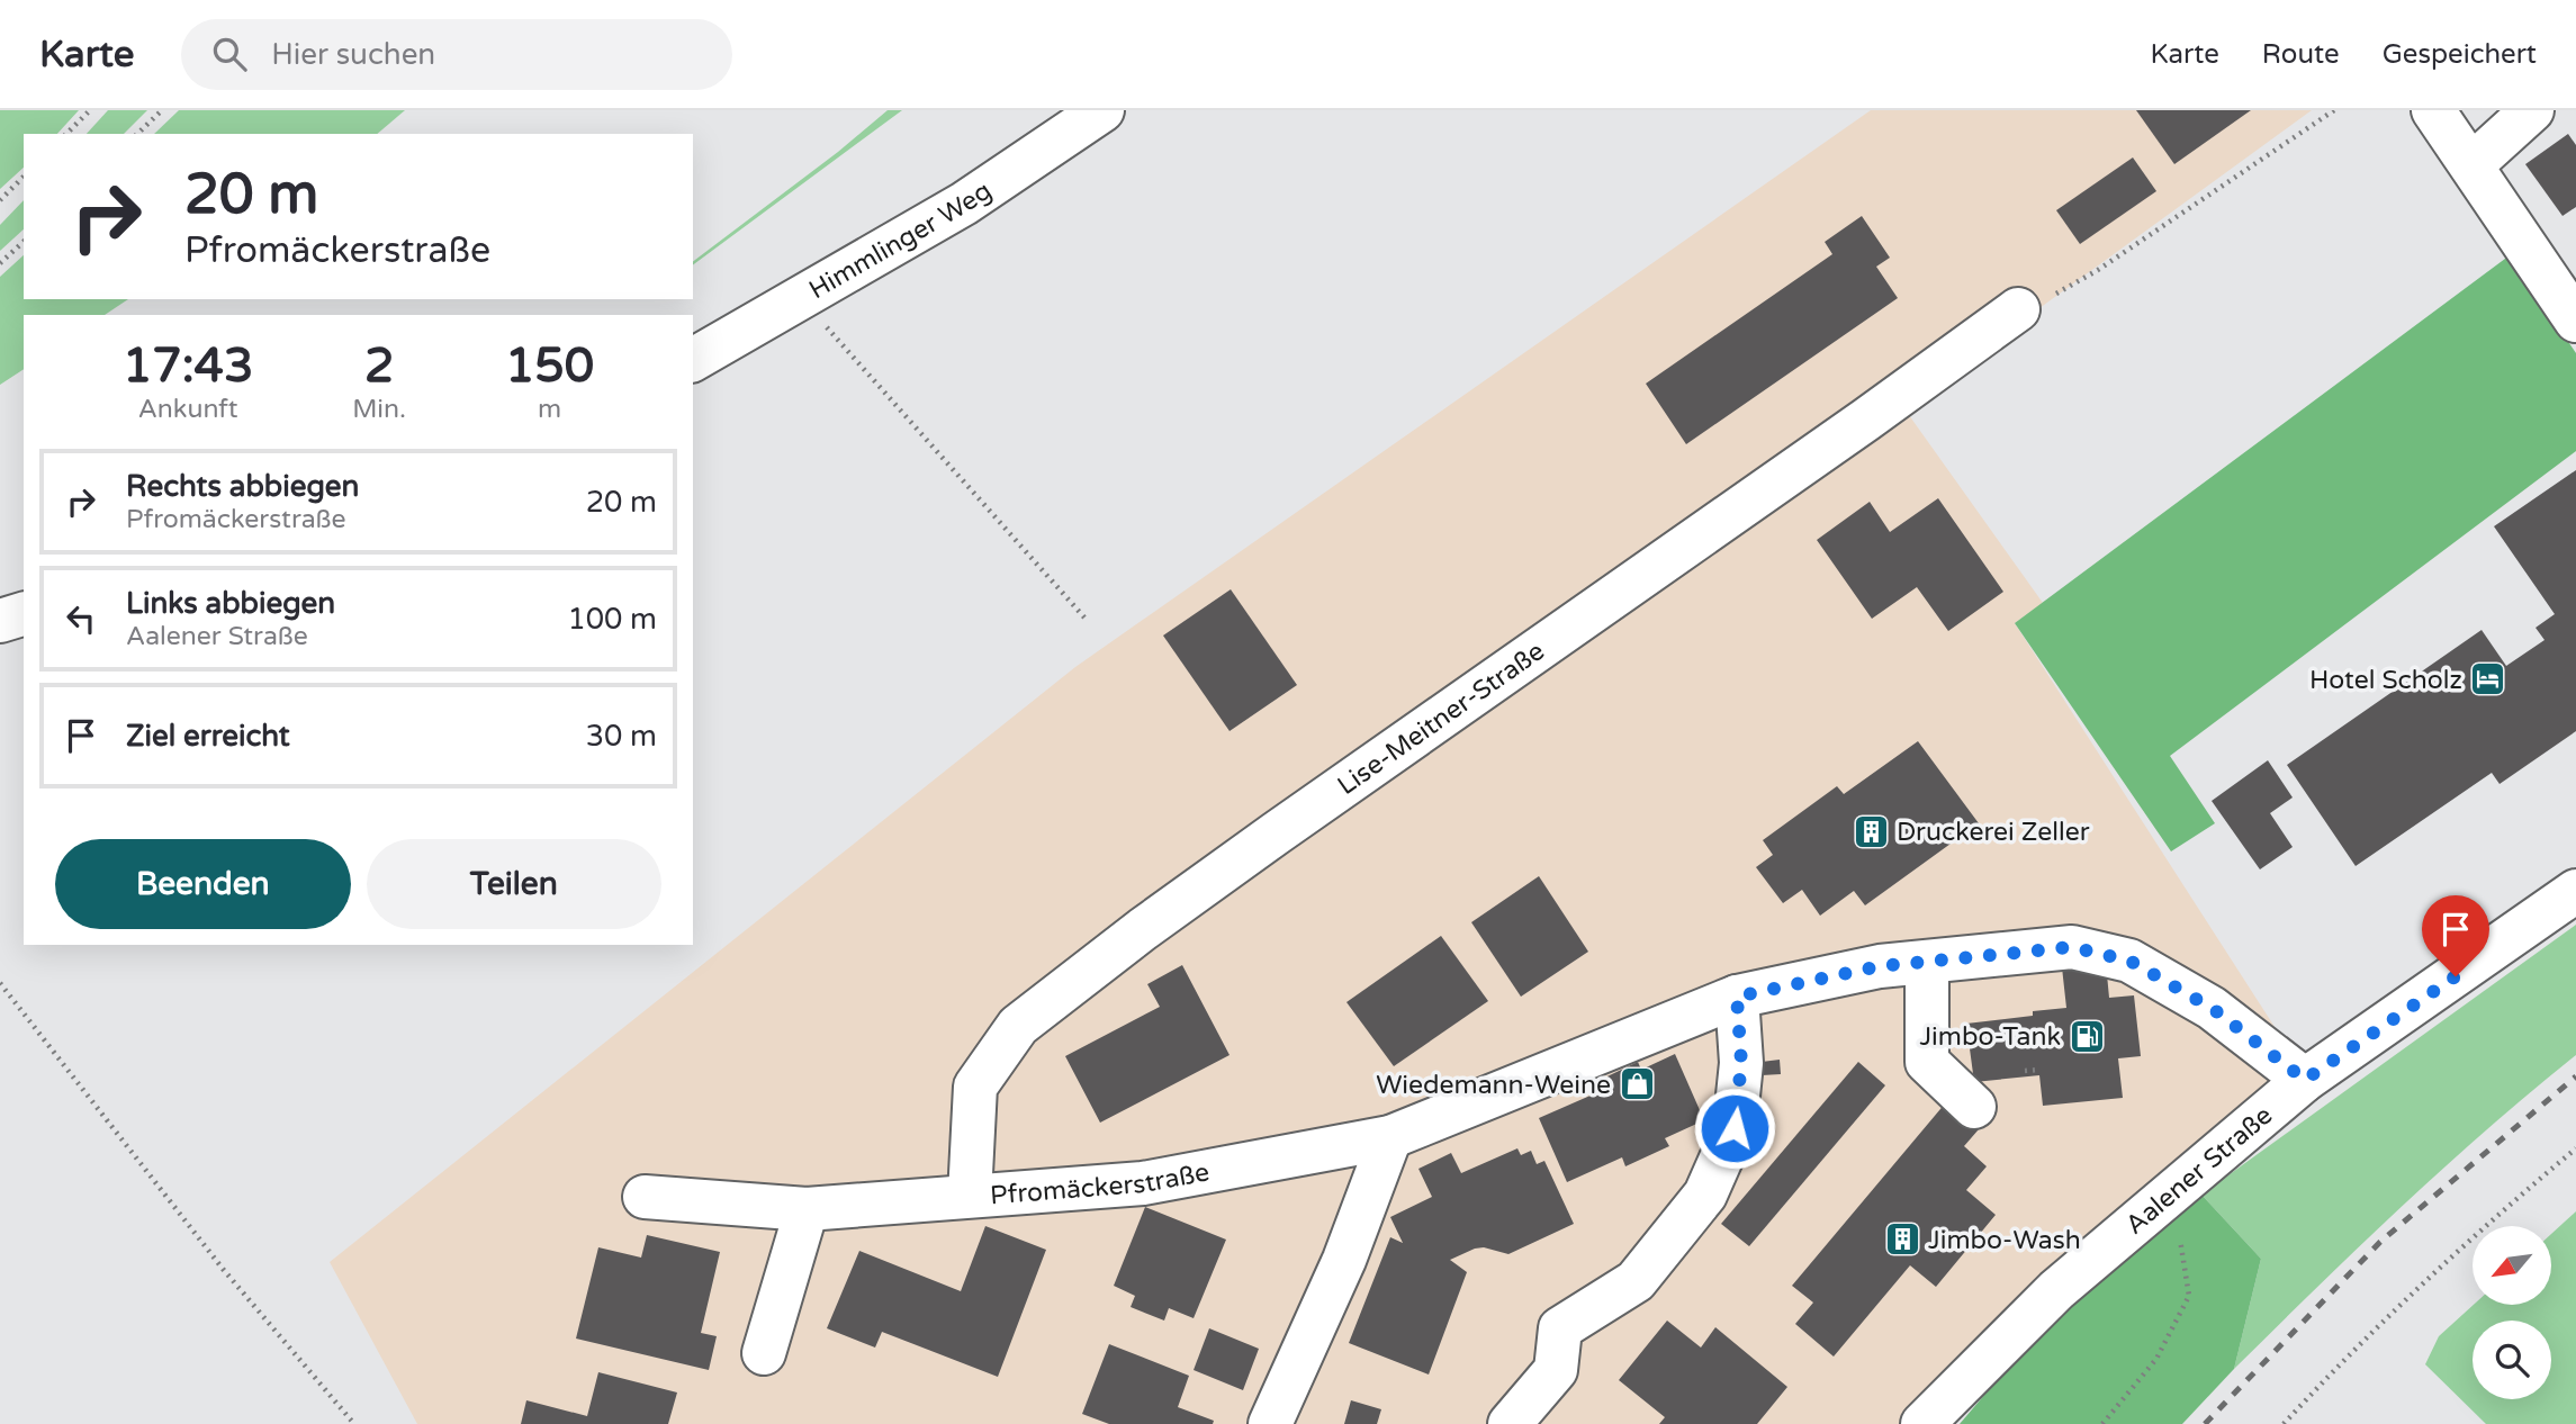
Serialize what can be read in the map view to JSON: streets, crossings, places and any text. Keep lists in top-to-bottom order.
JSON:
{
  "streets": {
    "street": [
      "Himmlinger Weg",
      "Lise-Meitner-Straße",
      "Aalener Straße",
      "Pfromäckerstraße"
    ]
  },
  "crossings": [
    ["Lise-Meitner-Straße", "Pfromäckerstraße"],
    ["Aalener Straße", "Pfromäckerstraße"]
  ],
  "places": {
    "hotel": ["Hotel Scholz"],
    "building": ["Druckerei Zeller", "Jimbo-Wash"],
    "fuel station": ["Jimbo-Tank"],
    "shop": ["Wiedemann-Weine"]
  },
  "north": "bottom left",
  "page": {
    "header": "Karte",
    "search": "Hier suchen",
    "nav": ["Karte", "Route", "Gespeichert"],
    "turn": ["20 m", "Pfromäckerstraße"],
    "eta": [
      "17:43",
      "Ankunft",
      "2",
      "Min.",
      "150",
      "m"
    ],
    "list": [
      {
        "name": "Rechts abbiegen",
        "note": "Pfromäckerstraße",
        "value": "20 m"
      },
      {
        "name": "Links abbiegen",
        "note": "Aalener Straße",
        "value": "100 m"
      },
      {
        "name": "Ziel erreicht",
        "value": "30 m"
      }
    ],
    "buttons": ["Beenden", "Teilen"]
  }
}
